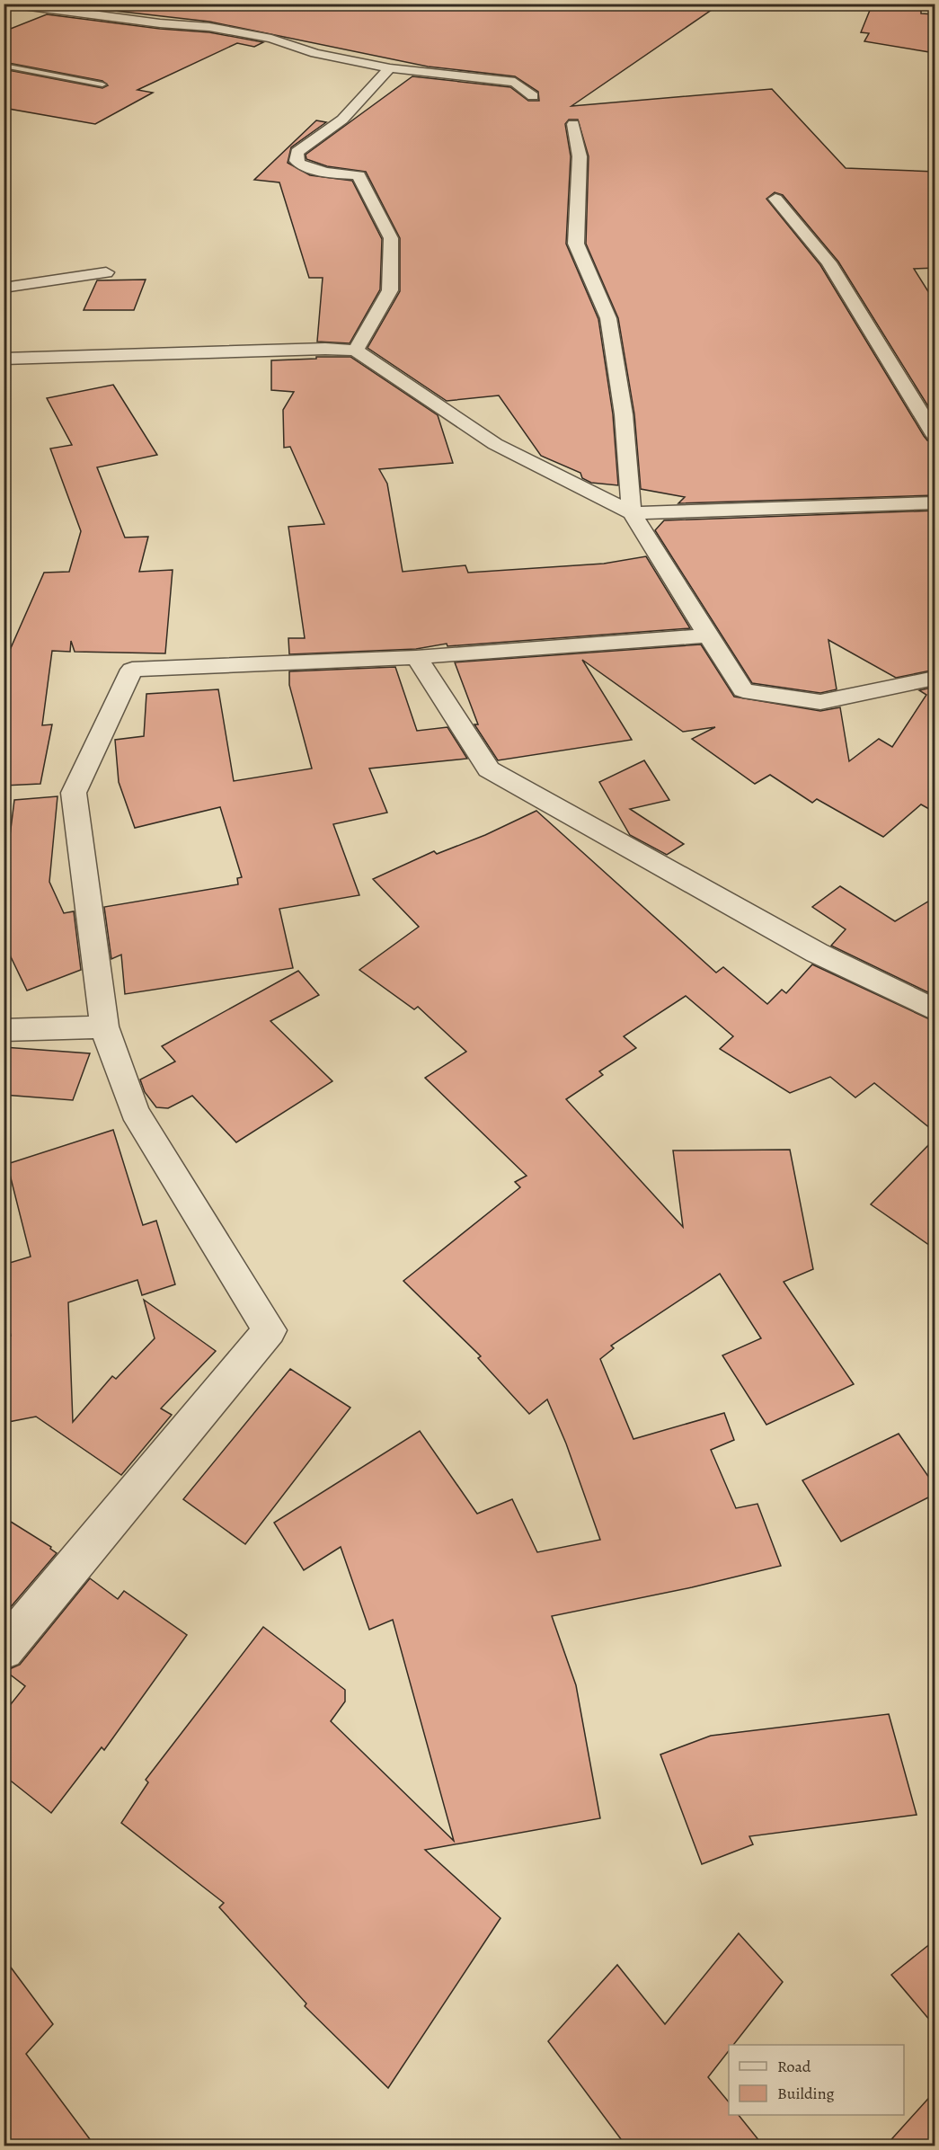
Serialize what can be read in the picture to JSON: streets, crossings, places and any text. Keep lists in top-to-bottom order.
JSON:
{
  "legend": ["Road", "Building"]
}
